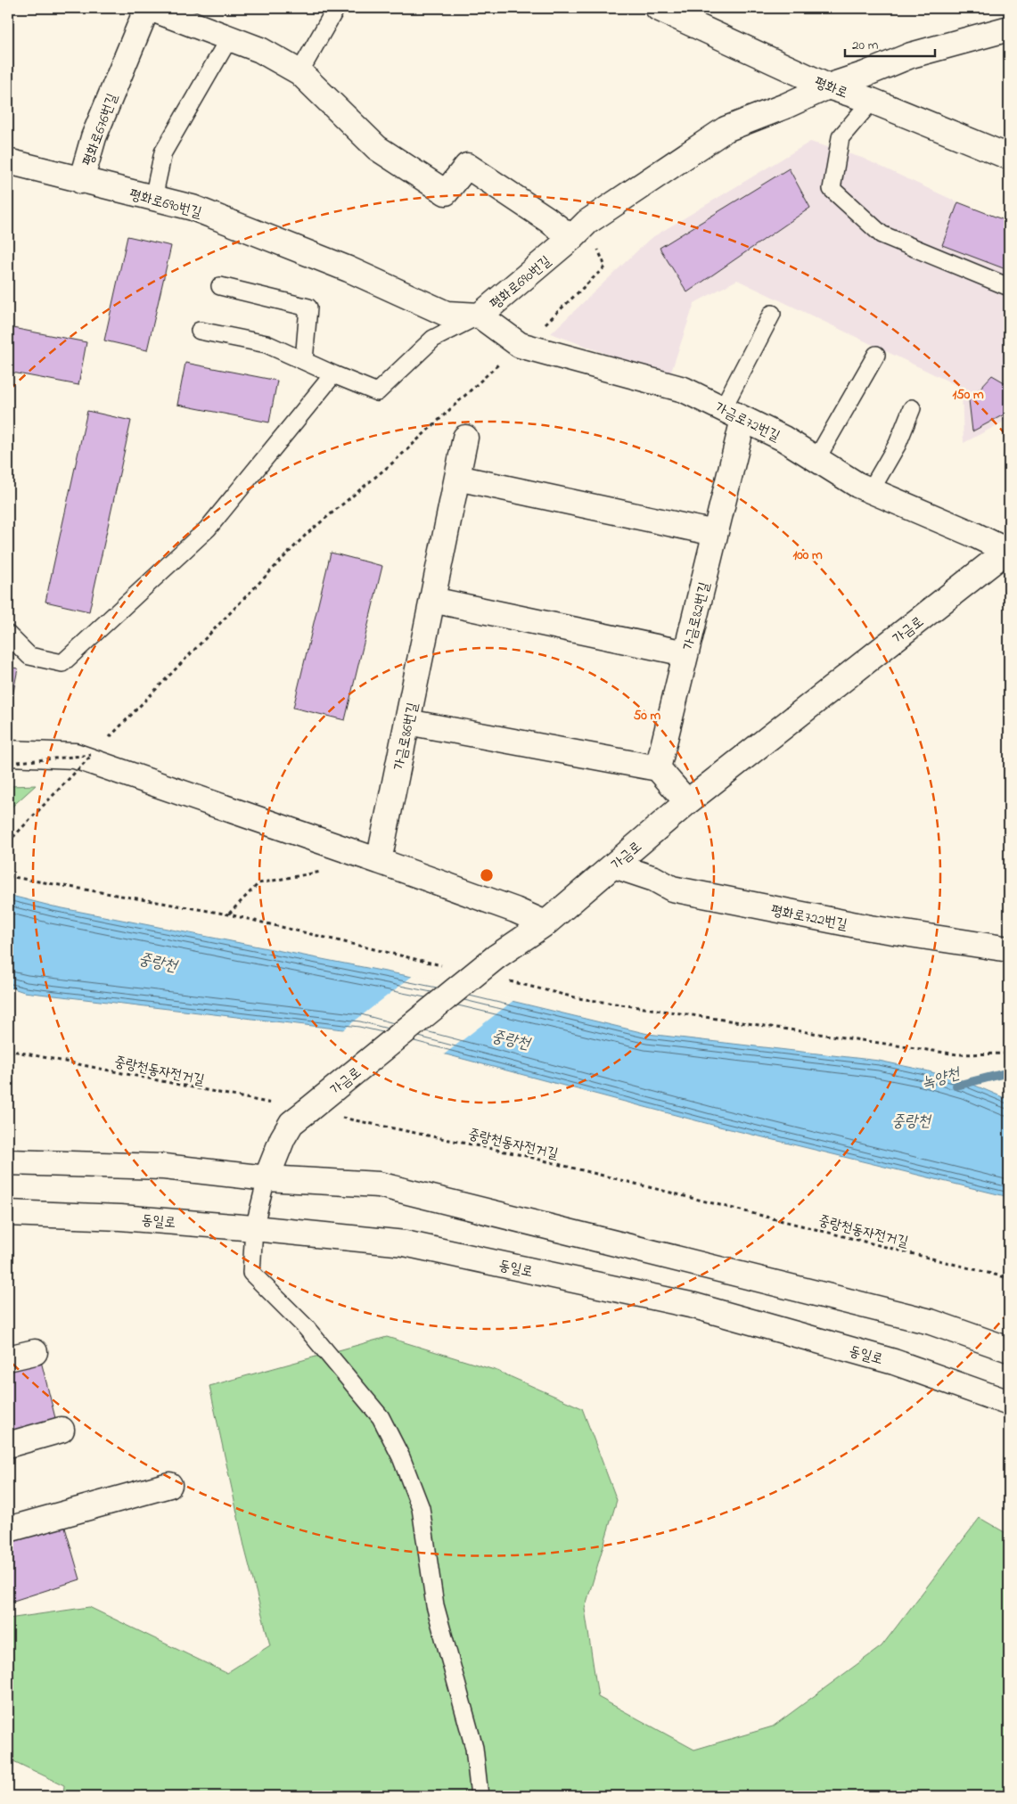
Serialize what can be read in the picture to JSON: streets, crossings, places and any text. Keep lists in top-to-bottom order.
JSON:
{
  "streets": {
    "street": [
      "평화로",
      "평화로676번길",
      "평화로690번길",
      "가금로72번길",
      "가금로82번길",
      "가금로",
      "가금로86번길",
      "평화로722번길",
      "동일로"
    ],
    "path": ["중랑천동자전거길"]
  },
  "crossings": [
    ["평화로", "평화로690번길"],
    ["평화로676번길", "평화로690번길"],
    ["평화로690번길", "가금로72번길"],
    ["가금로72번길", "가금로82번길"],
    ["가금로72번길", "가금로"],
    ["가금로", "평화로722번길"]
  ],
  "water": ["중랑천", "녹양천"],
  "scale_bar": "20 m",
  "rings": ["150 m", "100 m", "50 m"]
}
